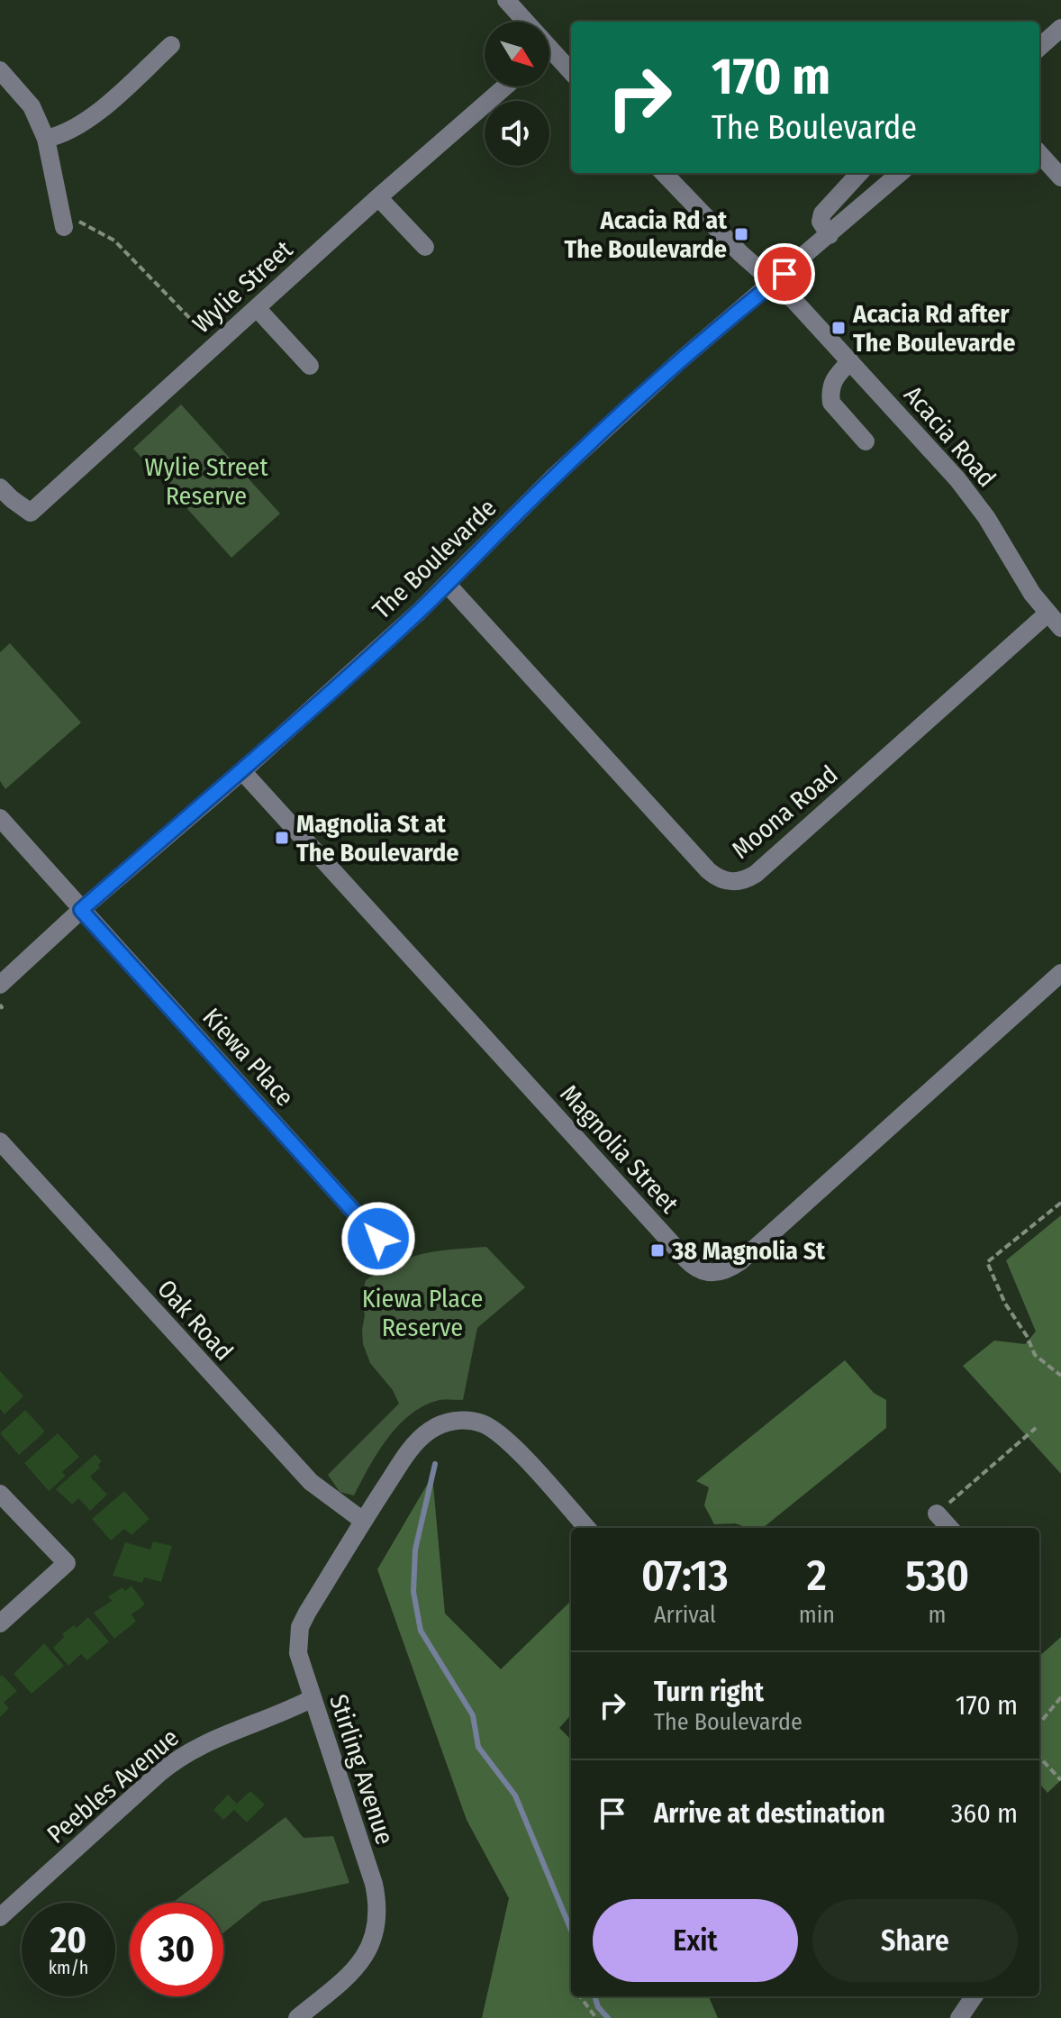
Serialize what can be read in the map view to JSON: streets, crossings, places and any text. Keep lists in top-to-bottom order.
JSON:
{
  "streets": {
    "street": [
      "Wylie Street",
      "Acacia Road",
      "The Boulevarde",
      "Moona Road",
      "Kiewa Place",
      "Magnolia Street",
      "Oak Road",
      "Stirling Avenue",
      "Peebles Avenue"
    ]
  },
  "crossings": [
    ["Acacia Road", "The Boulevarde"],
    ["Acacia Road", "Moona Road"],
    ["The Boulevarde", "Moona Road"],
    ["The Boulevarde", "Kiewa Place"],
    ["The Boulevarde", "Magnolia Street"],
    ["Oak Road", "Stirling Avenue"],
    ["Stirling Avenue", "Peebles Avenue"]
  ],
  "parks": ["Wylie Street Reserve", "Kiewa Place Reserve"],
  "places": {
    "transit": [
      "Acacia Rd at The Boulevarde",
      "Acacia Rd after The Boulevarde",
      "Magnolia St at The Boulevarde",
      "38 Magnolia St"
    ]
  },
  "north": "bottom right",
  "page": {
    "turn": ["170 m", "The Boulevarde"],
    "eta": [
      "07:13",
      "Arrival",
      "2",
      "min",
      "530",
      "m"
    ],
    "list": [
      {
        "name": "Turn right",
        "note": "The Boulevarde",
        "value": "170 m"
      },
      {
        "name": "Arrive at destination",
        "value": "360 m"
      }
    ],
    "buttons": ["Exit", "Share"],
    "speed": "20 km/h",
    "limit": "30"
  }
}
